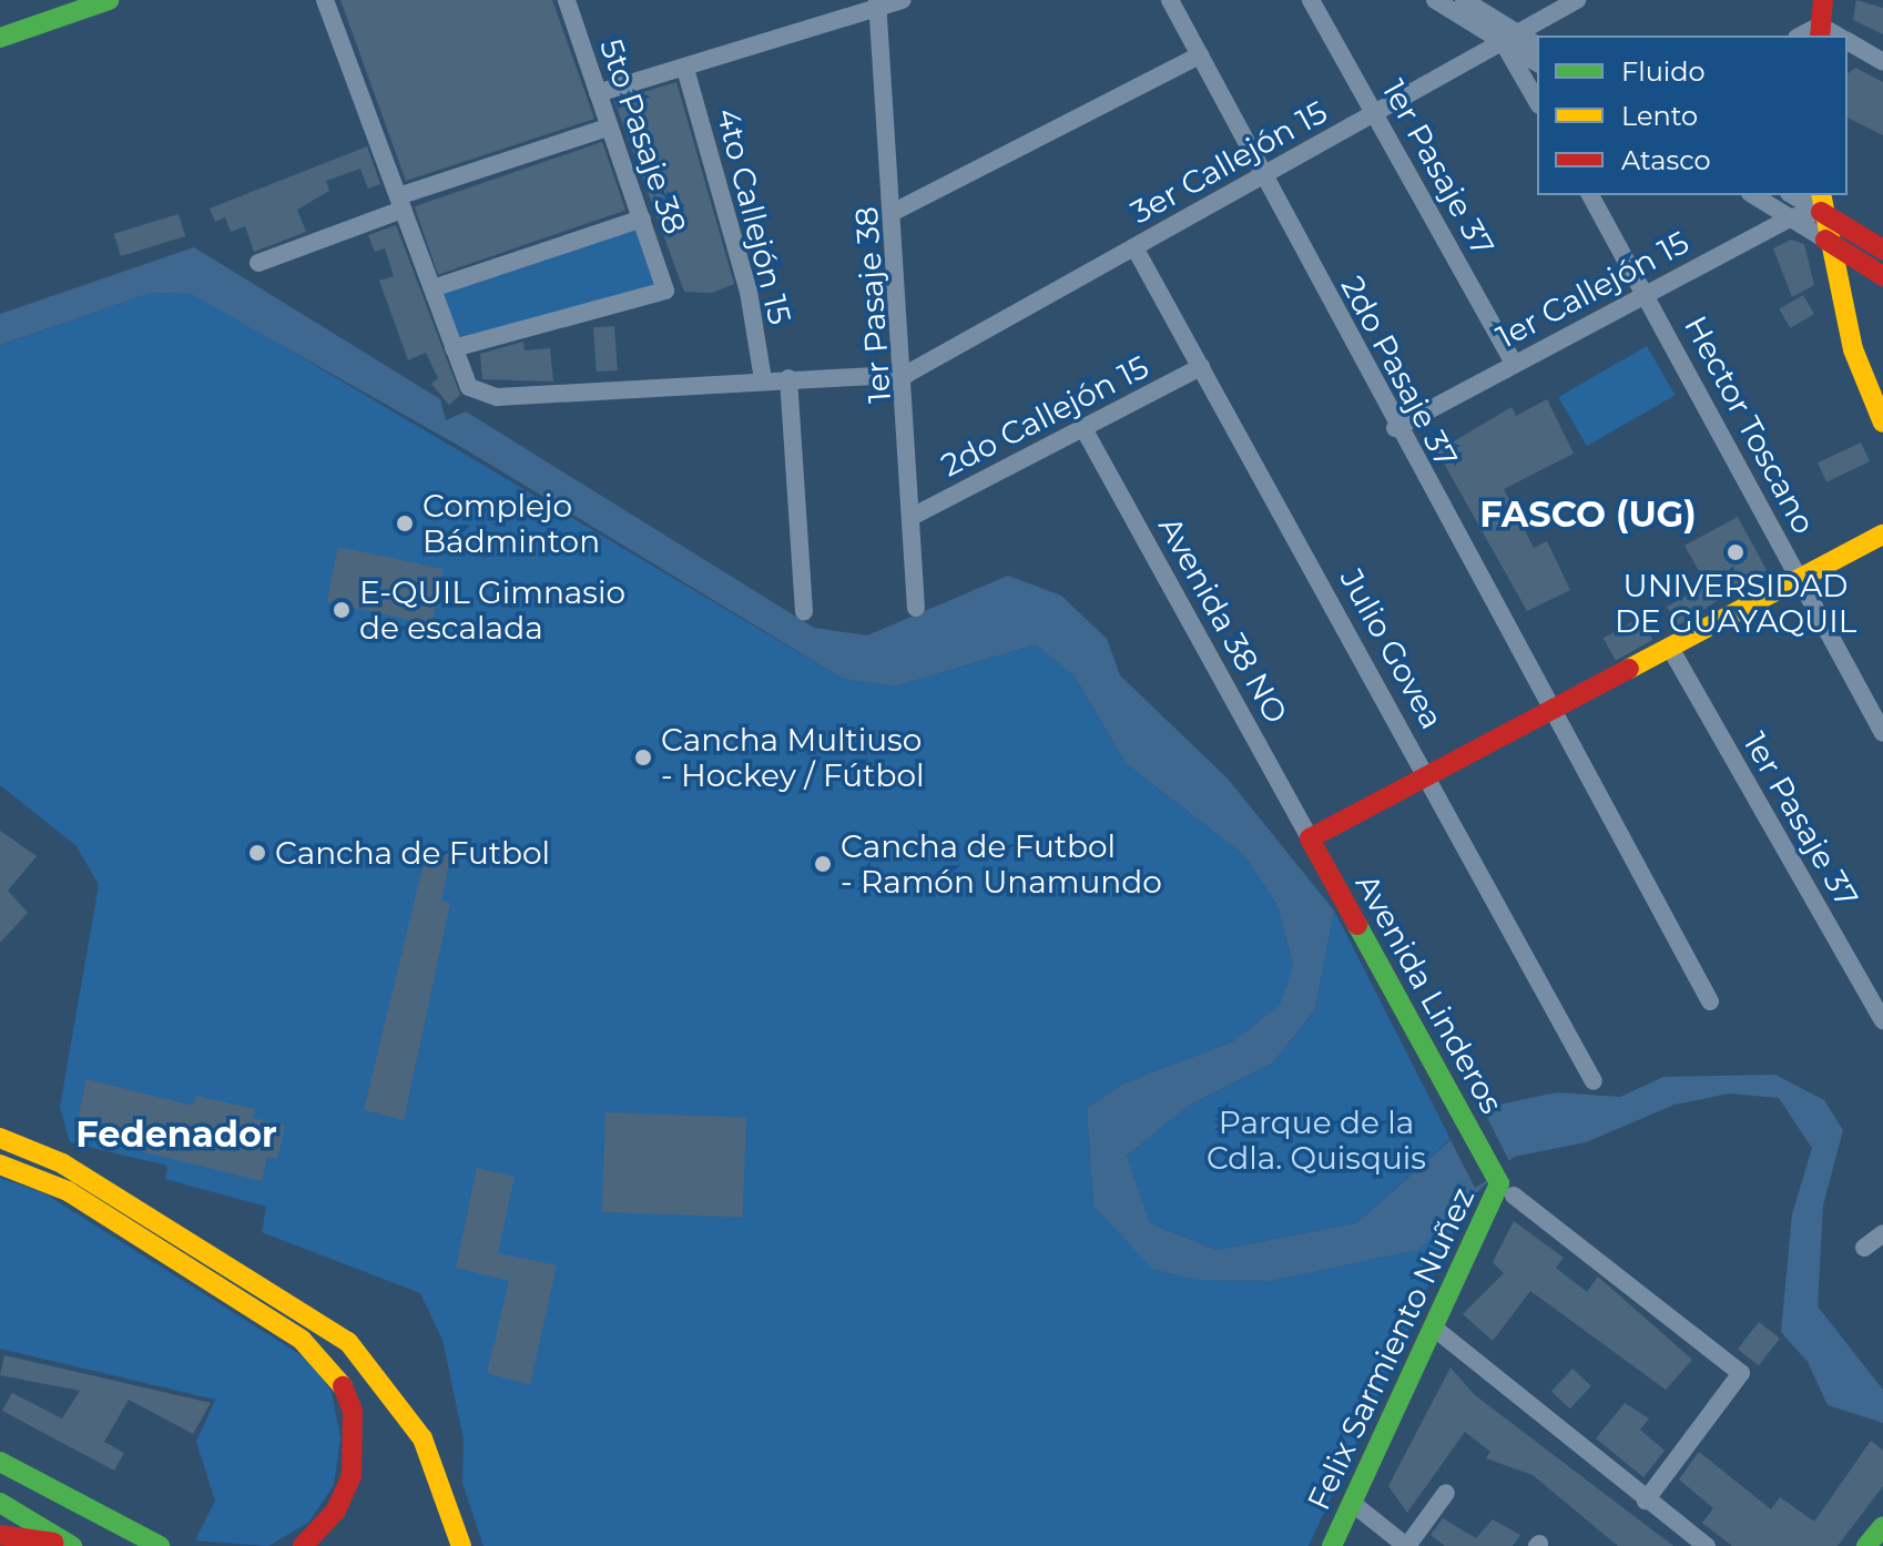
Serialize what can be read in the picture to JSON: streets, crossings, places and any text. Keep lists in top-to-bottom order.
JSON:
{
  "streets": {
    "street": [
      "5to Pasaje 38",
      "3er Callejón 15",
      "1er Pasaje 37",
      "4to Callejón 15",
      "1er Callejón 15",
      "1er Pasaje 38",
      "2do Pasaje 37",
      "2do Callejón 15",
      "Hector Toscano",
      "Avenida 38 NO",
      "Julio Govea",
      "Avenida Linderos",
      "Felix Sarmiento Nuñez"
    ]
  },
  "crossings": [
    ["3er Callejón 15", "1er Pasaje 37"],
    ["3er Callejón 15", "1er Pasaje 38"],
    ["3er Callejón 15", "2do Pasaje 37"],
    ["3er Callejón 15", "Julio Govea"],
    ["1er Pasaje 37", "1er Callejón 15"],
    ["1er Callejón 15", "2do Pasaje 37"],
    ["1er Callejón 15", "Hector Toscano"],
    ["1er Pasaje 38", "2do Callejón 15"],
    ["2do Callejón 15", "Avenida 38 NO"],
    ["2do Callejón 15", "Julio Govea"],
    ["Avenida 38 NO", "Avenida Linderos"],
    ["Avenida Linderos", "Felix Sarmiento Nuñez"]
  ],
  "districts": ["FASCO (UG)", "Fedenador"],
  "parks": ["Parque de la Cdla. Quisquis"],
  "places": [
    "Complejo Bádminton",
    "UNIVERSIDAD DE GUAYAQUIL",
    "E-QUIL Gimnasio de escalada",
    "Cancha Multiuso - Hockey / Fútbol",
    "Cancha de Futbol",
    "Cancha de Futbol - Ramón Unamundo"
  ],
  "legend": ["Fluido", "Lento", "Atasco"]
}
